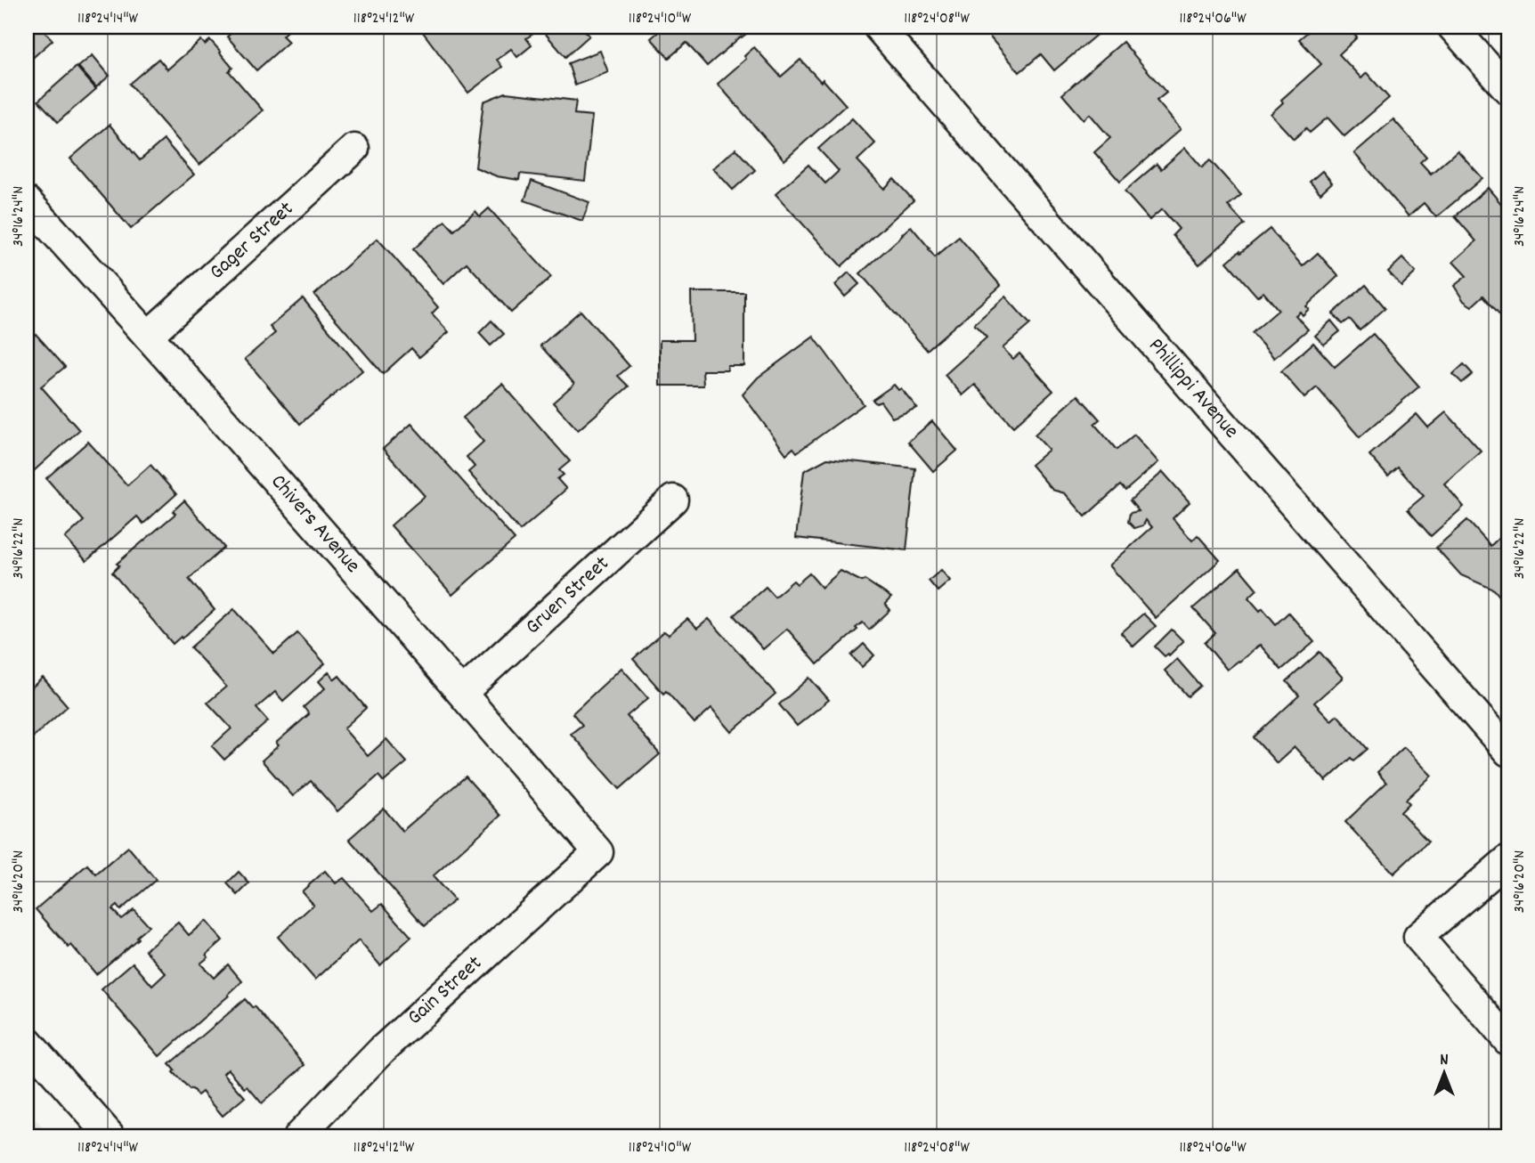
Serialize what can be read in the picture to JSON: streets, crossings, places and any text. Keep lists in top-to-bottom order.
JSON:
{
  "streets": {
    "street": [
      "Gager Street",
      "Phillippi Avenue",
      "Chivers Avenue",
      "Gruen Street",
      "Gain Street"
    ]
  },
  "crossings": [
    ["Gager Street", "Chivers Avenue"],
    ["Chivers Avenue", "Gruen Street"],
    ["Chivers Avenue", "Gain Street"]
  ],
  "north": "top",
  "coordinates": [
    "118°24'14\"W",
    "118°24'12\"W",
    "118°24'10\"W",
    "118°24'08\"W",
    "118°24'06\"W",
    "34°16'24\"N",
    "34°16'22\"N",
    "34°16'20\"N"
  ]
}
